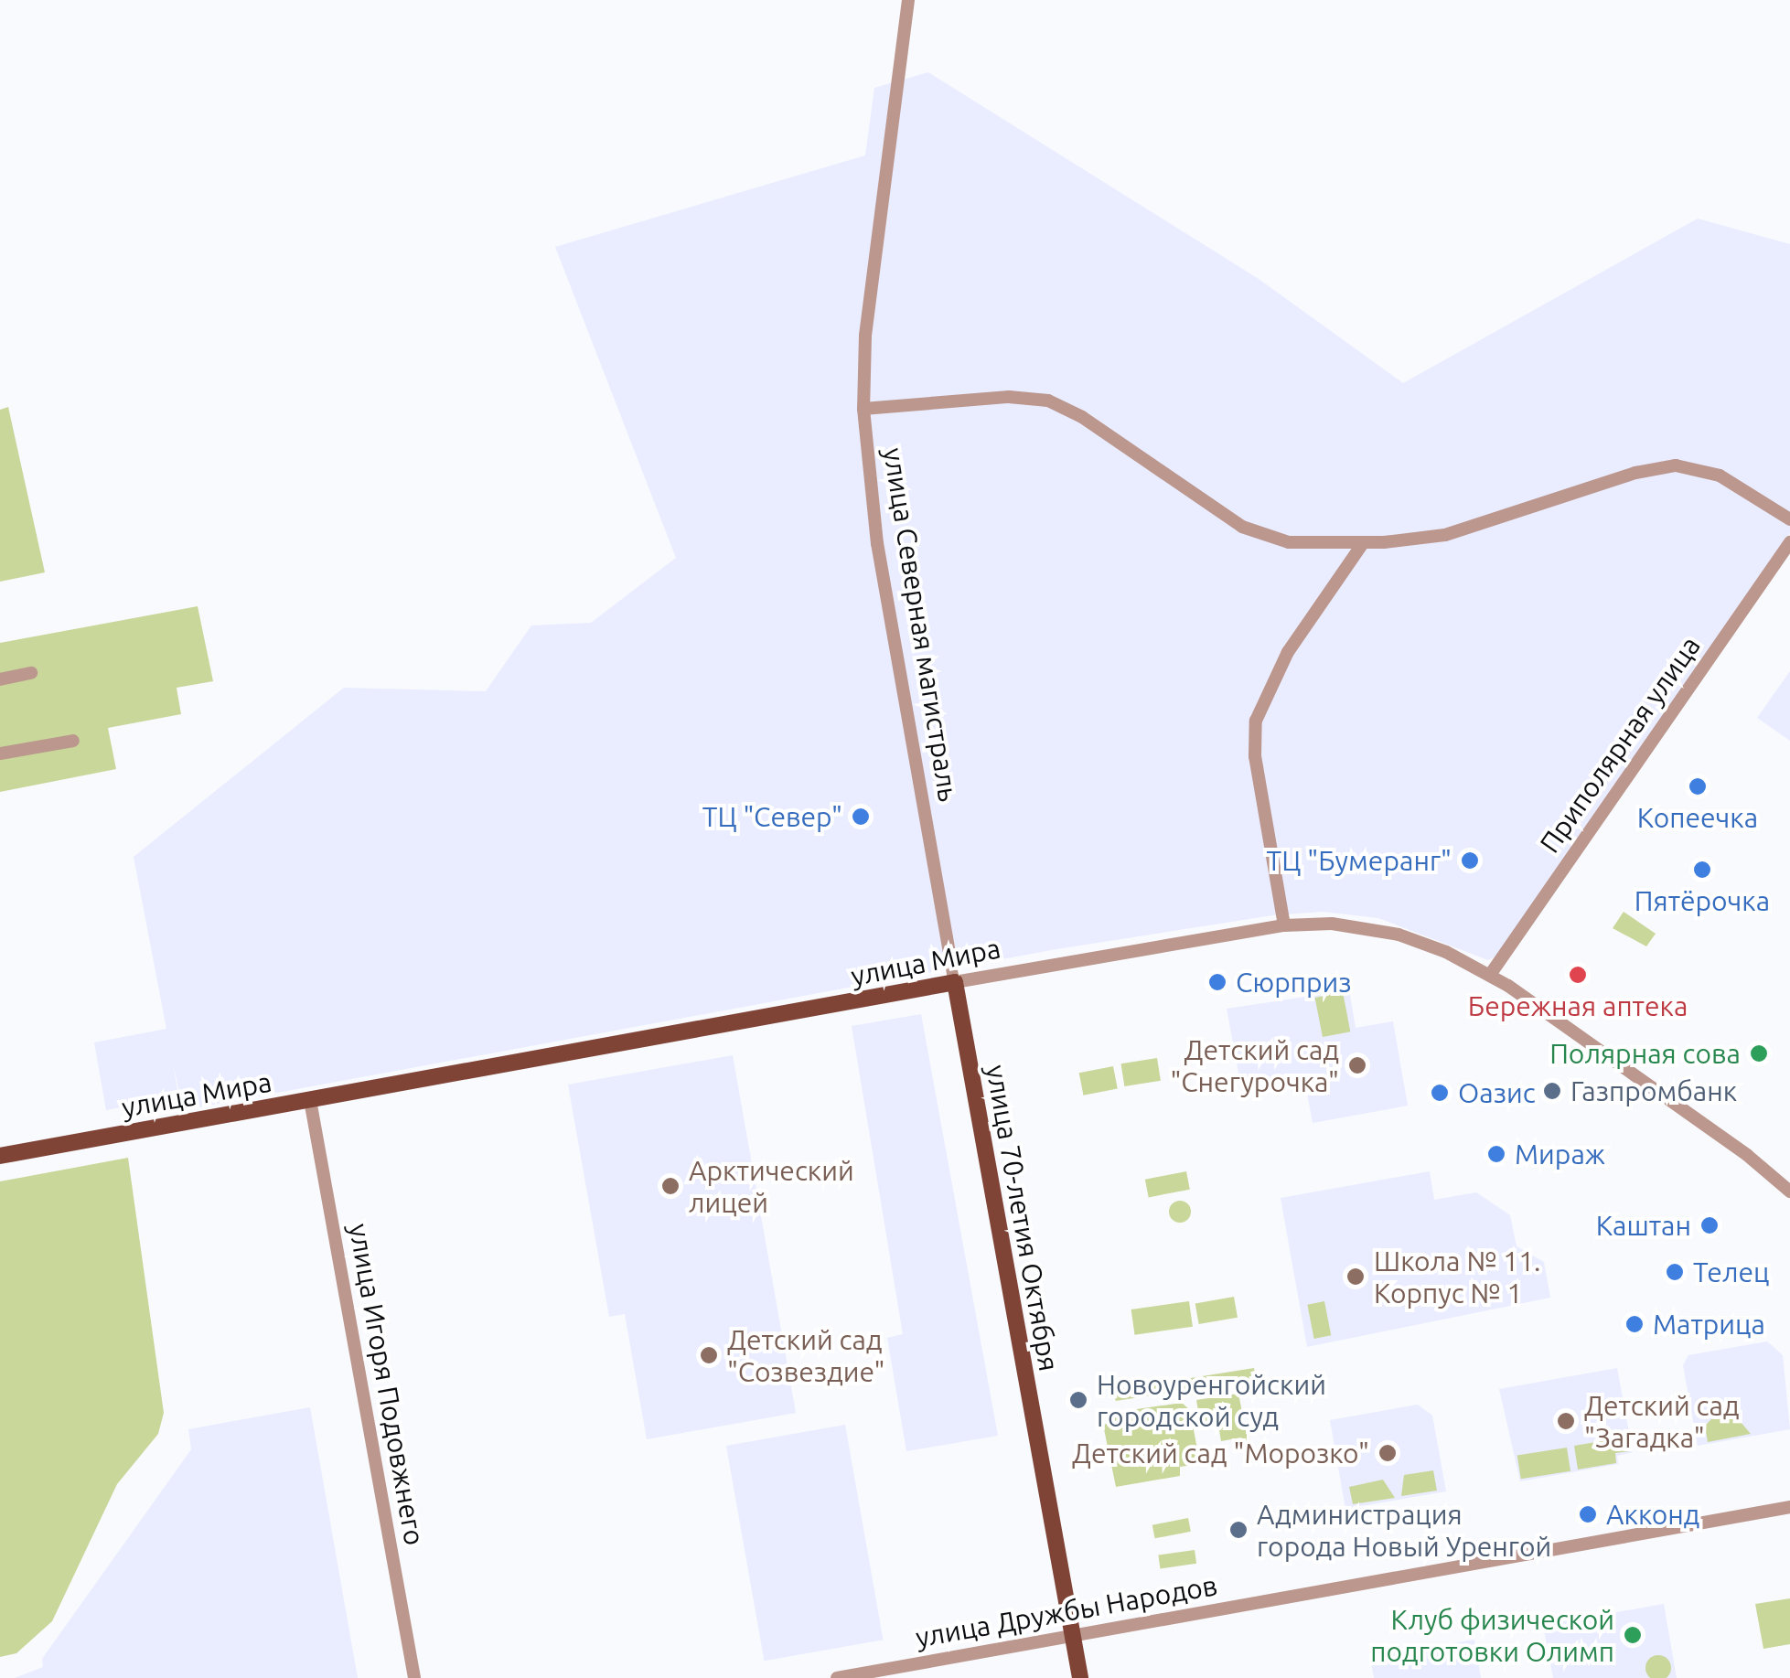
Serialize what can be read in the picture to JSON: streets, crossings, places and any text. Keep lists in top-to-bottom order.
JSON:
{
  "streets": {
    "main road": ["улица Мира", "улица 70-летия Октября"],
    "street": [
      "улица Северная магистраль",
      "Приполярная улица",
      "улица Игоря Подовжнего",
      "улица Дружбы Народов"
    ]
  },
  "crossings": [
    ["улица Северная магистраль", "улица Мира"],
    ["улица Северная магистраль", "улица 70-летия Октября"],
    ["Приполярная улица", "улица Мира"],
    ["улица Мира", "улица 70-летия Октября"],
    ["улица Мира", "улица Игоря Подовжнего"],
    ["улица 70-летия Октября", "улица Дружбы Народов"]
  ],
  "places": [
    "Копеечка",
    "ТЦ \"Север\"",
    "ТЦ \"Бумеранг\"",
    "Пятёрочка",
    "Бережная аптека",
    "Сюрприз",
    "Полярная сова",
    "Детский сад \"Снегурочка\"",
    "Газпромбанк",
    "Оазис",
    "Мираж",
    "Арктический лицей",
    "Каштан",
    "Телец",
    "Школа № 11. Корпус № 1",
    "Матрица",
    "Детский сад \"Созвездие\"",
    "Новоуренгойский городской суд",
    "Детский сад \"Загадка\"",
    "Детский сад \"Морозко\"",
    "Акконд",
    "Администрация города Новый Уренгой",
    "Клуб физической подготовки Олимп"
  ]
}
